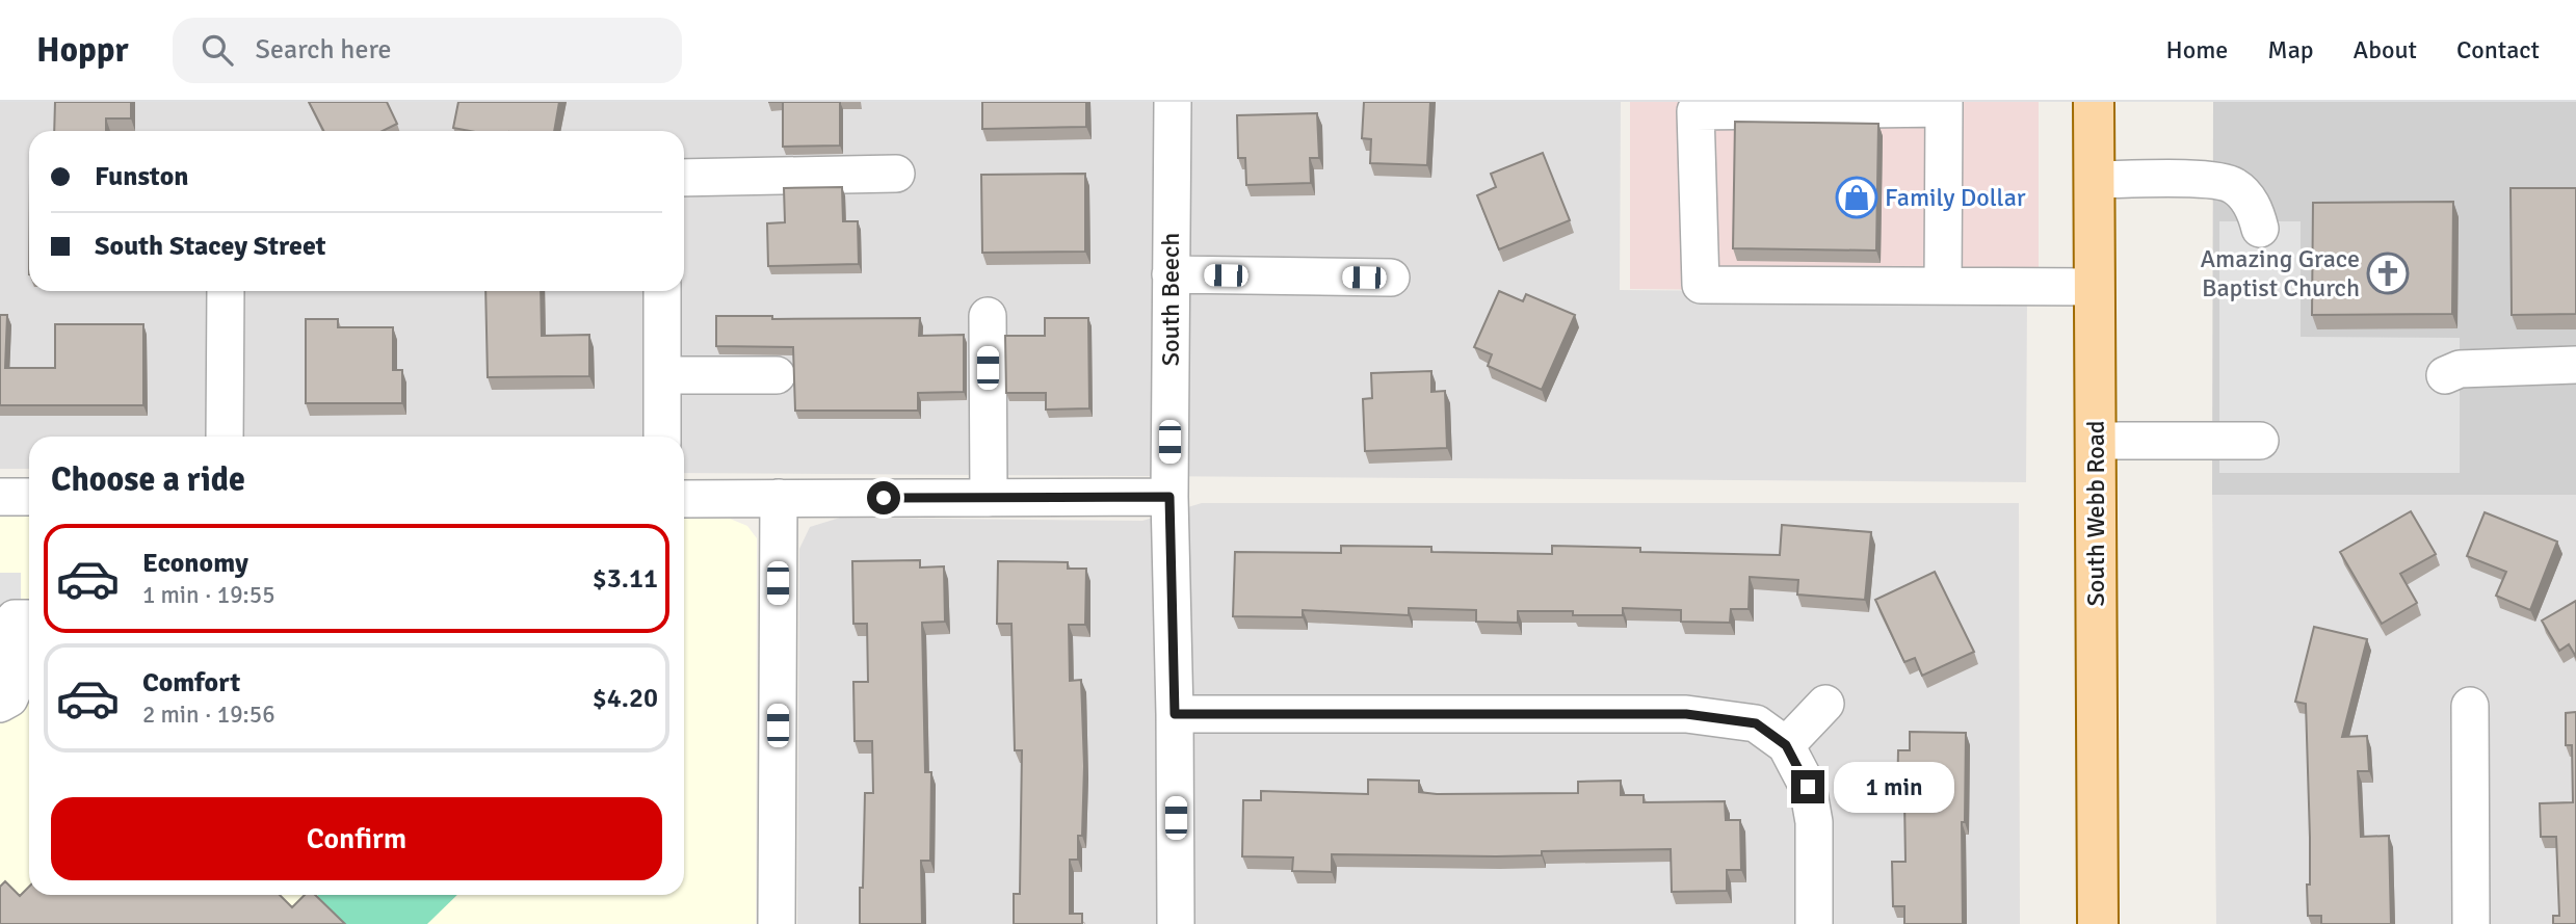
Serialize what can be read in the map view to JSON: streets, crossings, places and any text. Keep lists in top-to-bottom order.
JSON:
{
  "streets": {
    "main road": ["South Webb Road"],
    "street": ["South Beech"]
  },
  "places": {
    "shop": ["Family Dollar"],
    "church": ["Amazing Grace Baptist Church"]
  },
  "page": {
    "header": "Hoppr",
    "search": "Search here",
    "nav": [
      "Home",
      "Map",
      "About",
      "Contact"
    ],
    "banner": ["Funston", "South Stacey Street"],
    "heading": "Choose a ride",
    "list": [
      {
        "name": "Economy",
        "note": "1 min · 19:55",
        "value": "$3.11"
      },
      {
        "name": "Comfort",
        "note": "2 min · 19:56",
        "value": "$4.20"
      }
    ],
    "bubble": "1 min",
    "buttons": "Confirm"
  }
}
